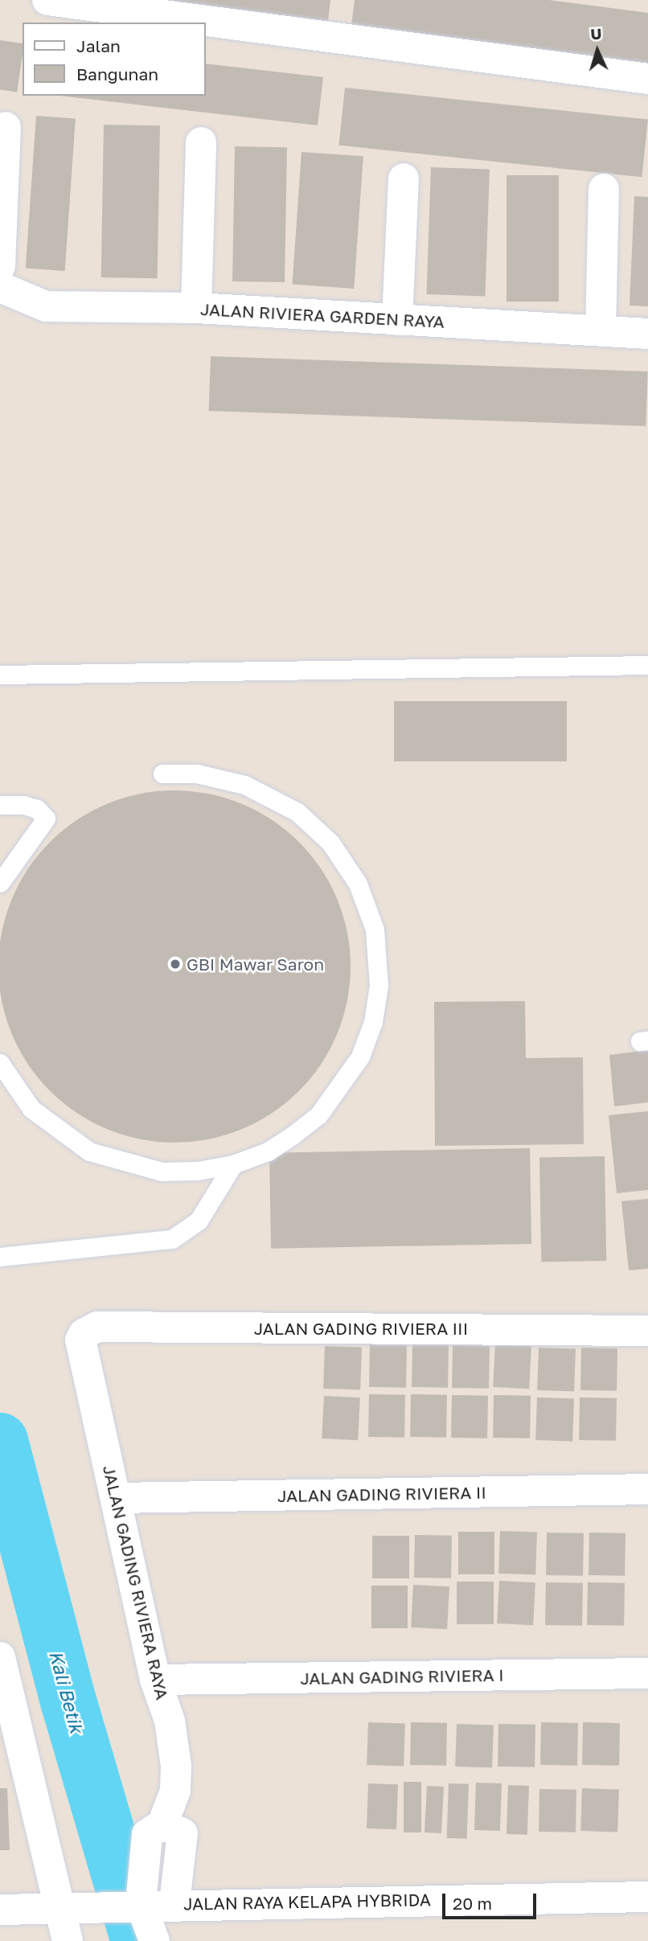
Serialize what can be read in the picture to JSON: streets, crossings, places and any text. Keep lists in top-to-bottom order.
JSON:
{
  "streets": {
    "street": [
      "JALAN RIVIERA GARDEN RAYA",
      "JALAN GADING RIVIERA III",
      "JALAN GADING RIVIERA II",
      "JALAN GADING RIVIERA RAYA",
      "JALAN GADING RIVIERA I",
      "JALAN RAYA KELAPA HYBRIDA"
    ]
  },
  "crossings": [
    ["JALAN GADING RIVIERA III", "JALAN GADING RIVIERA RAYA"],
    ["JALAN GADING RIVIERA II", "JALAN GADING RIVIERA RAYA"],
    ["JALAN GADING RIVIERA RAYA", "JALAN GADING RIVIERA I"],
    ["JALAN GADING RIVIERA RAYA", "JALAN RAYA KELAPA HYBRIDA"]
  ],
  "water": ["Kali Betik"],
  "places": ["GBI Mawar Saron"],
  "legend": ["Jalan", "Bangunan"],
  "scale_bar": "20 m",
  "north": "top"
}
